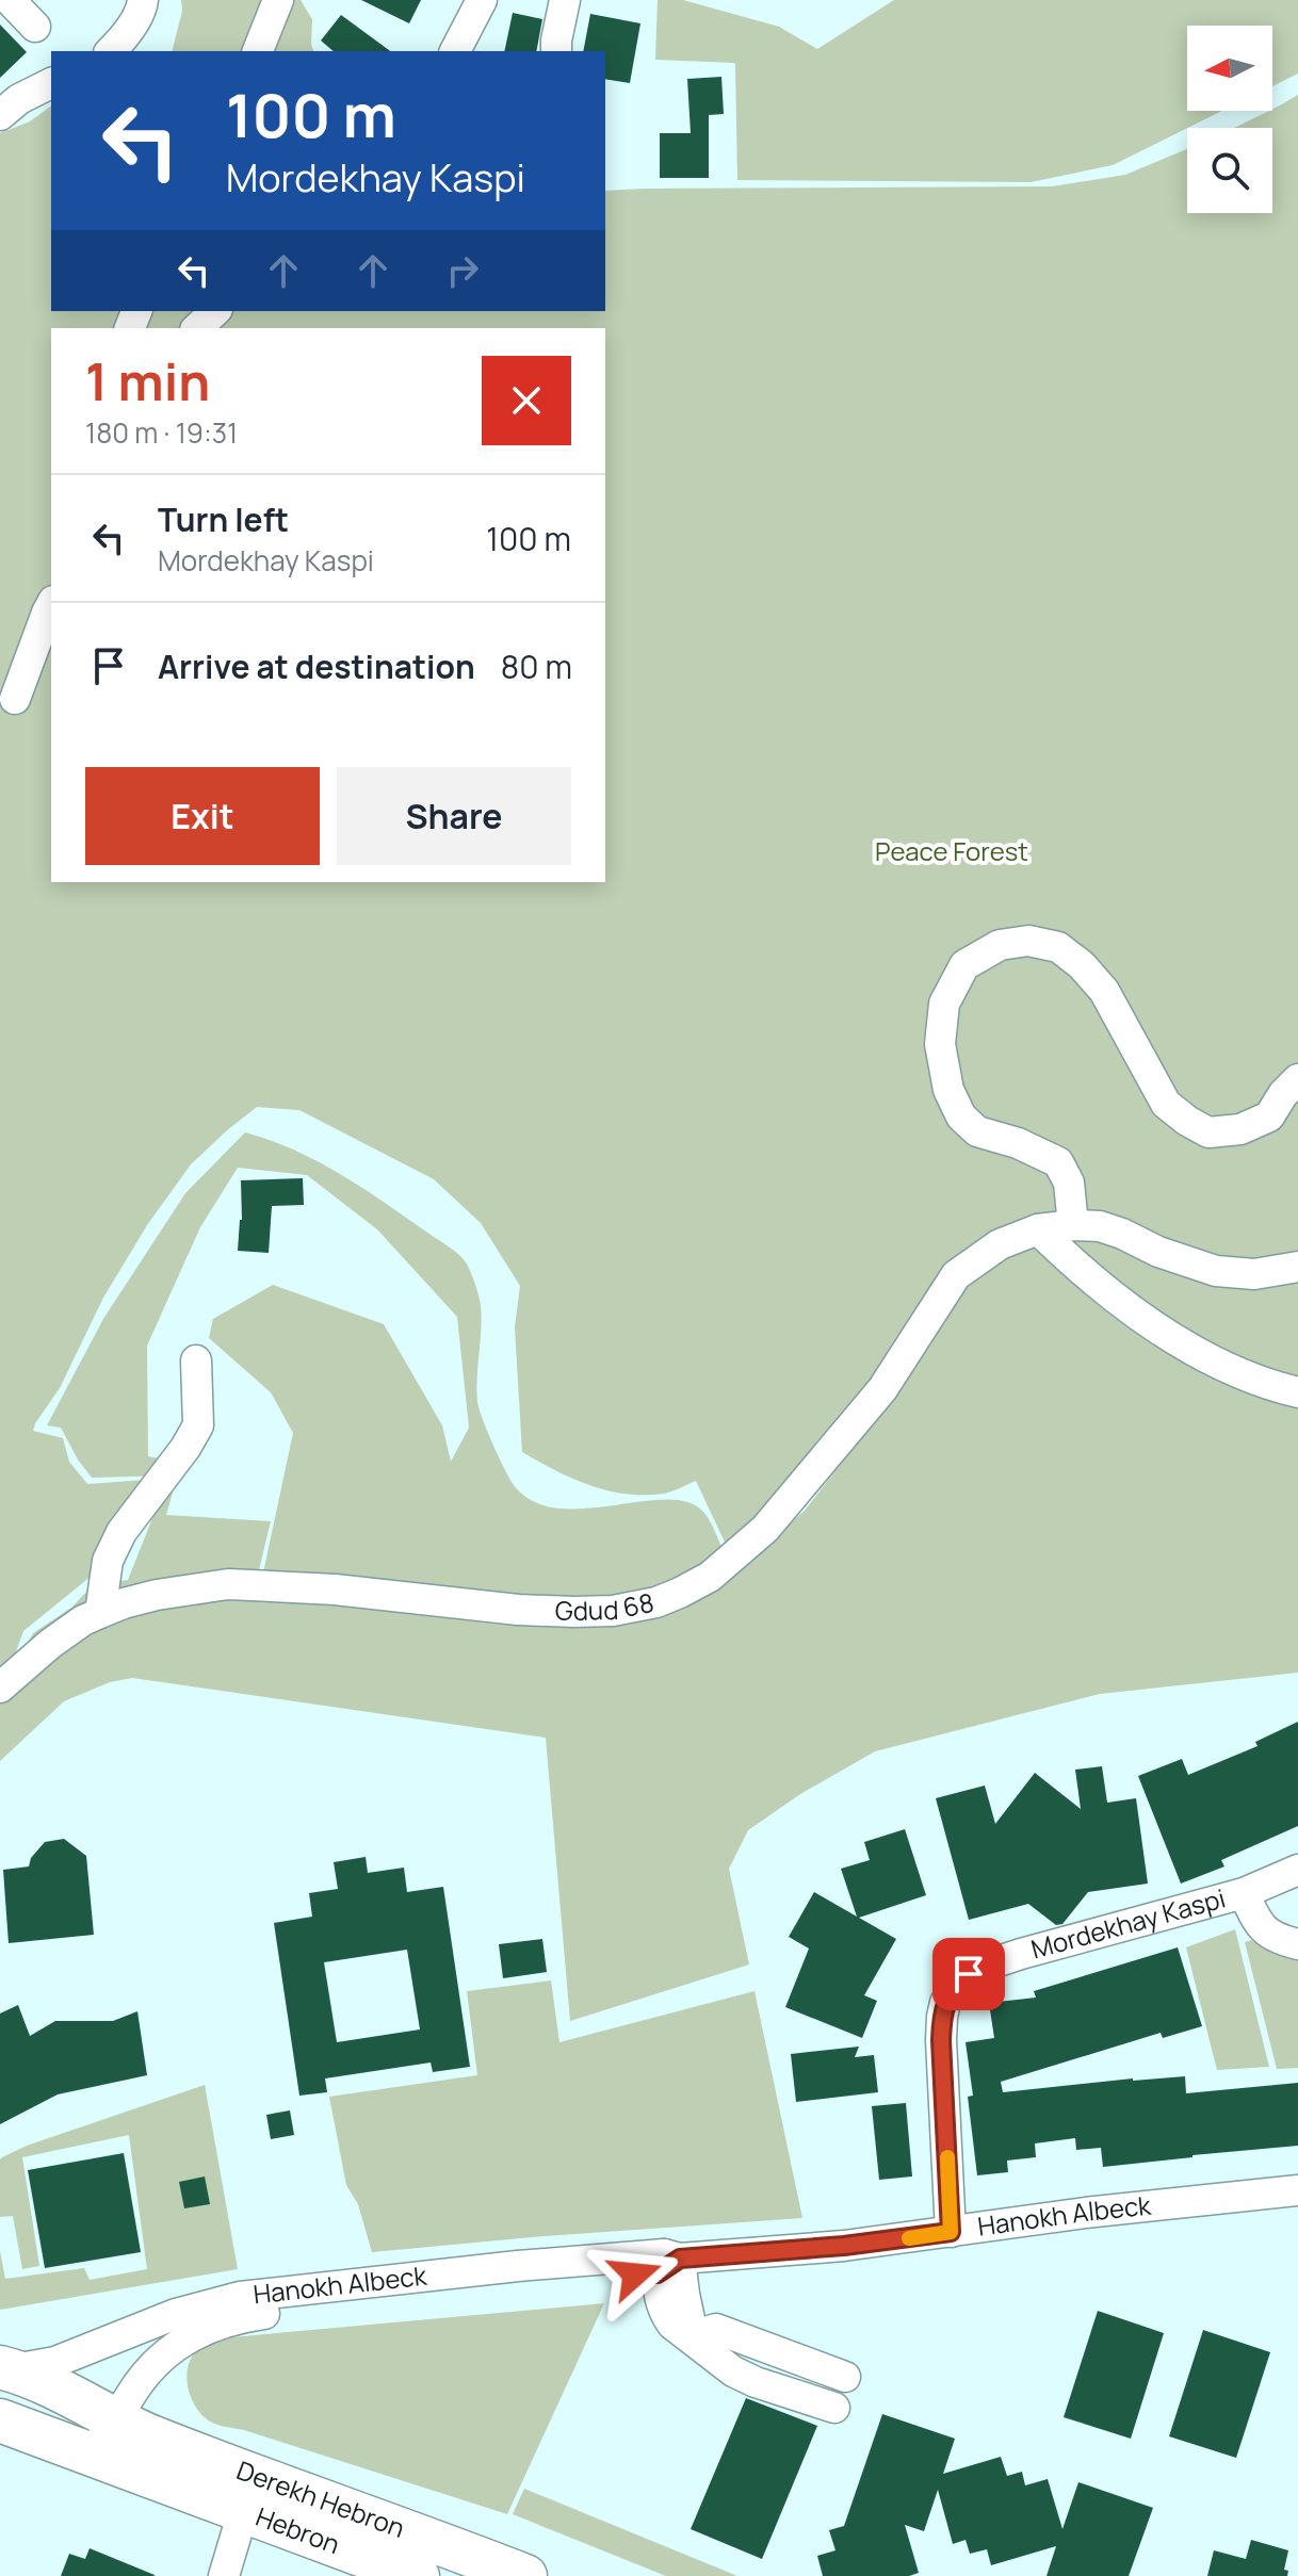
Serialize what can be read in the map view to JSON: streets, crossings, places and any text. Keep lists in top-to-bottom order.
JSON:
{
  "streets": {
    "highway": ["Derekh Hebron", "Hebron"],
    "street": ["Gdud 68", "Mordekhay Kaspi", "Hanokh Albeck"]
  },
  "crossings": [
    ["Mordekhay Kaspi", "Hanokh Albeck"],
    ["Hanokh Albeck", "Derekh Hebron"],
    ["Derekh Hebron", "Hebron"]
  ],
  "parks": ["Peace Forest"],
  "north": "left",
  "page": {
    "turn": ["100 m", "Mordekhay Kaspi"],
    "heading": ["1 min", "180 m · 19:31"],
    "list": [
      {
        "name": "Turn left",
        "note": "Mordekhay Kaspi",
        "value": "100 m"
      },
      {
        "name": "Arrive at destination",
        "value": "80 m"
      }
    ],
    "buttons": ["Exit", "Share"]
  }
}
